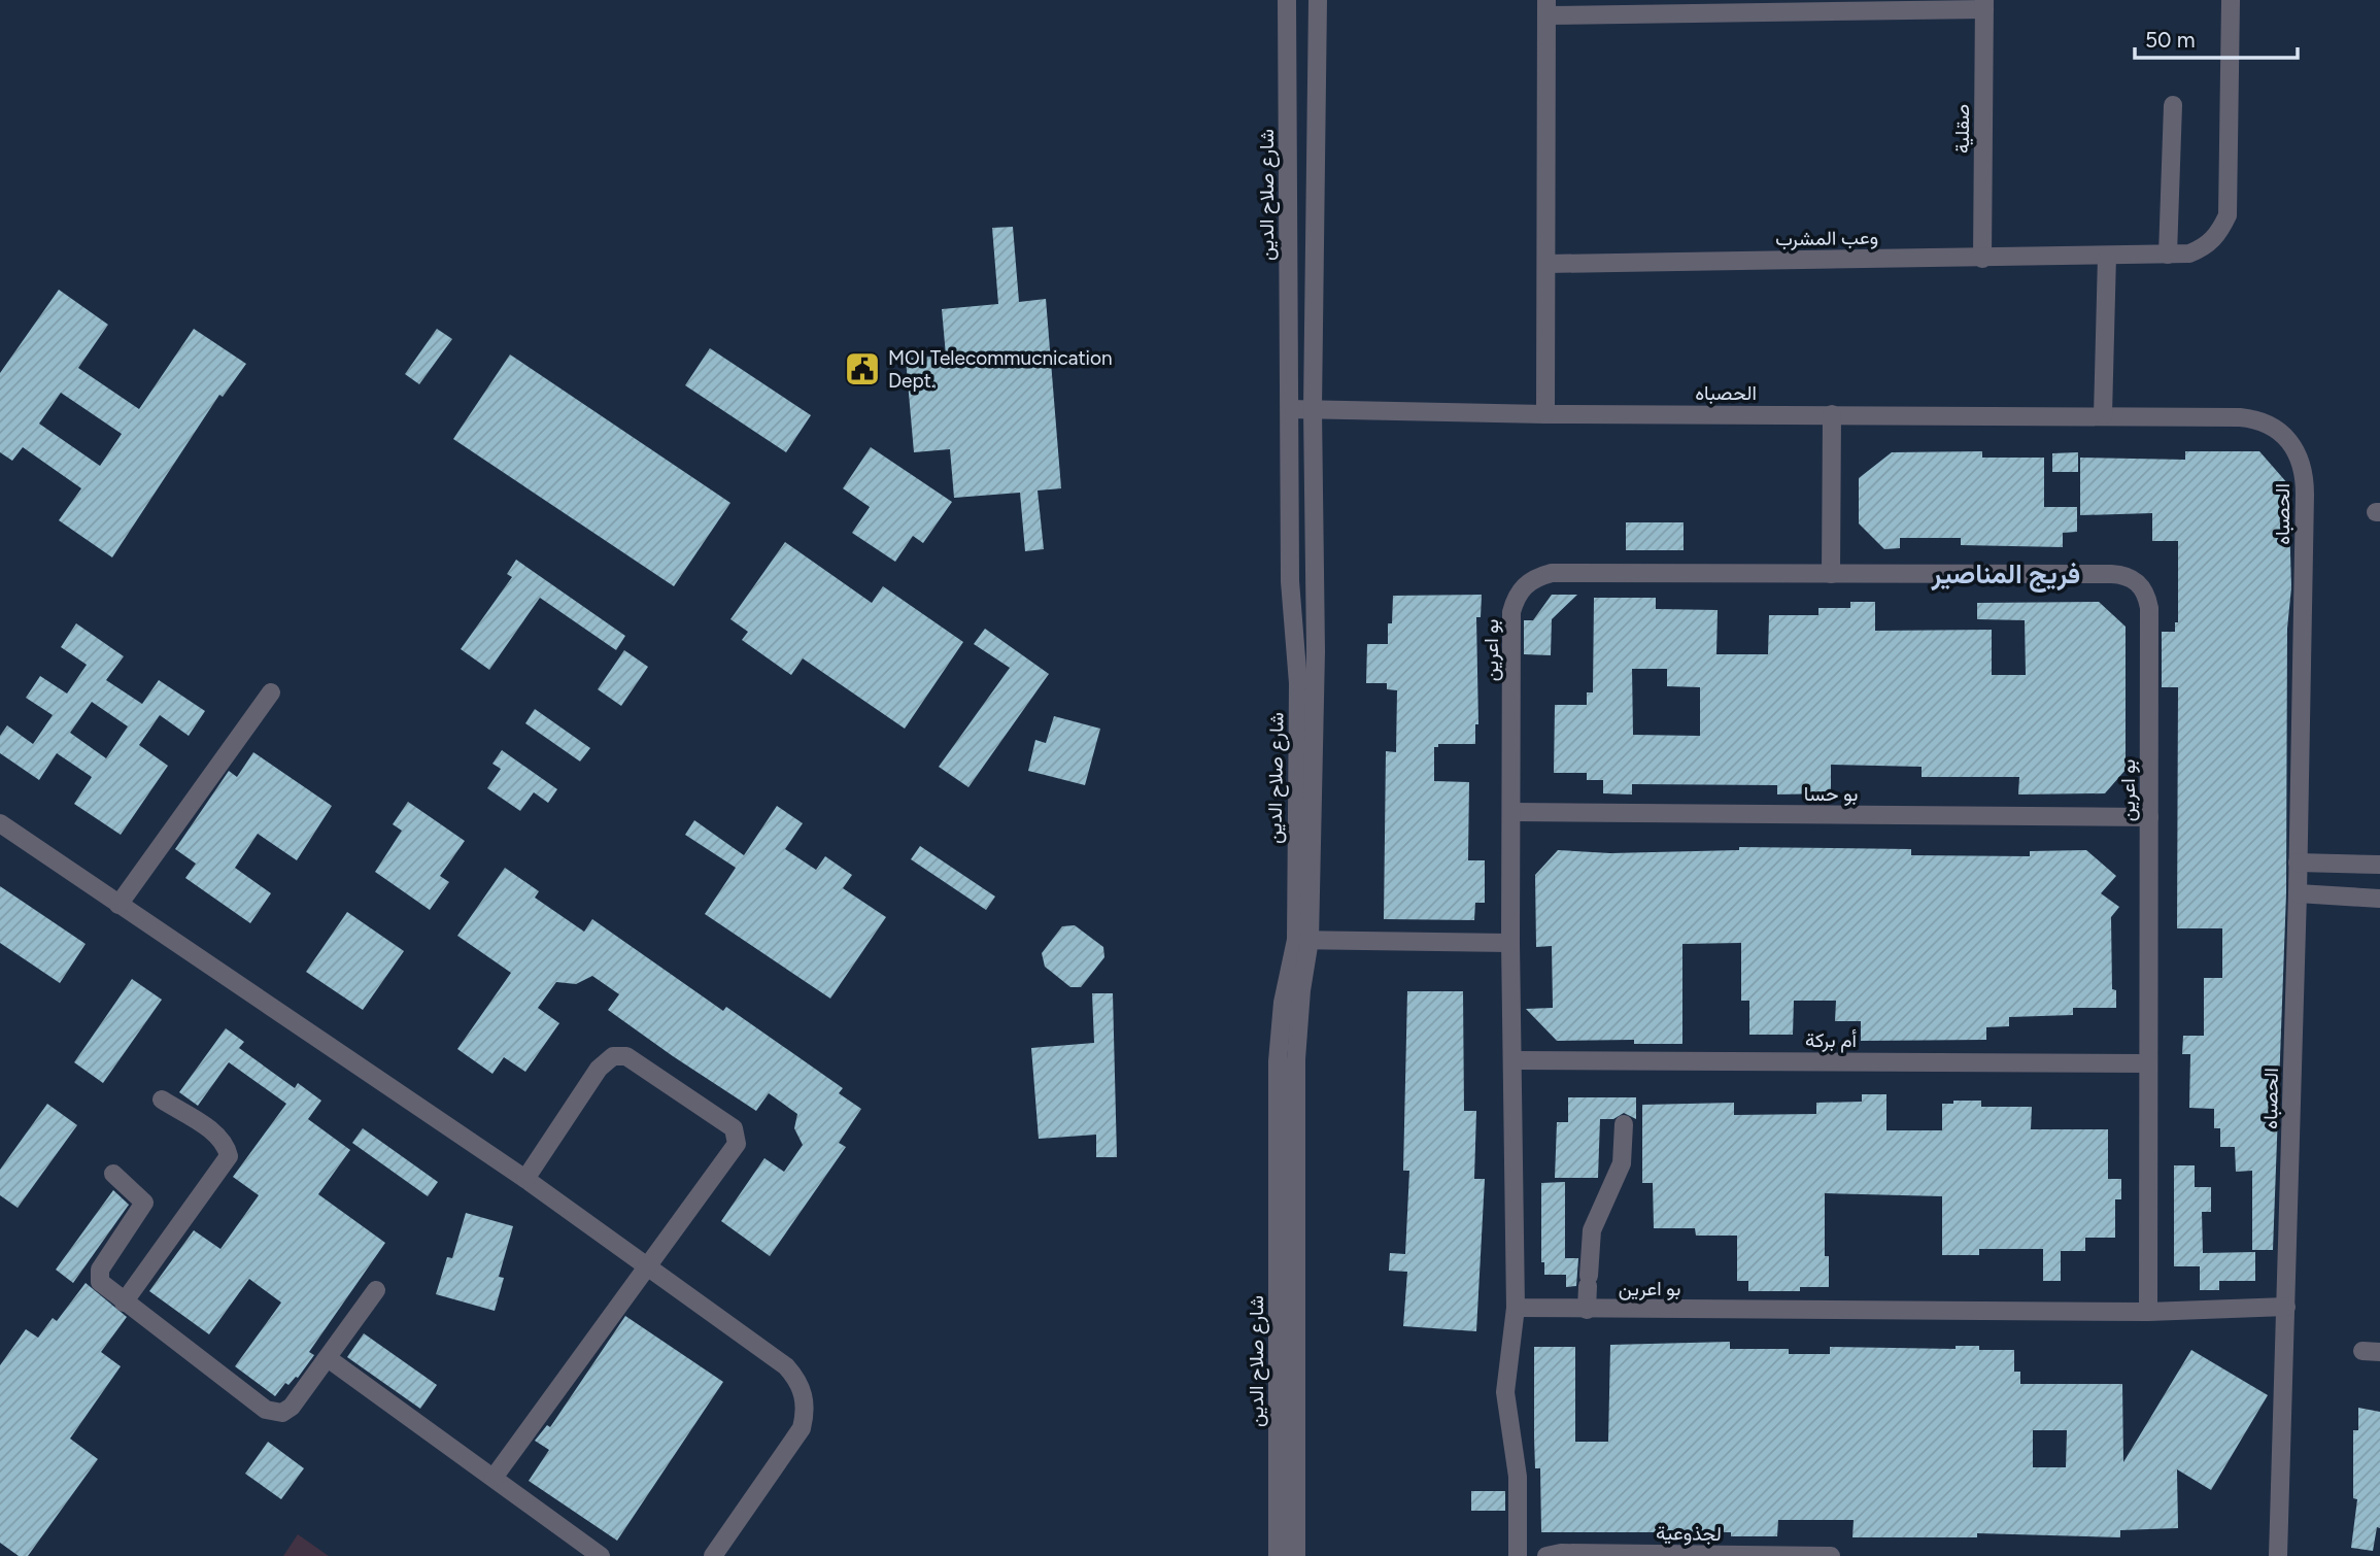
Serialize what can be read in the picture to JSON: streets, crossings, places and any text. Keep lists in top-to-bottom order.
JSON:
{
  "streets": {
    "street": [
      "صقلية",
      "شارع صلاح الدين",
      "وعب المشرب",
      "الحصباه",
      "بو اعرين",
      "بو حسا",
      "أم بركة",
      "لجذوعية"
    ]
  },
  "crossings": [
    ["صقلية", "وعب المشرب"],
    ["شارع صلاح الدين", "الحصباه"],
    ["الحصباه", "بو اعرين"],
    ["بو اعرين", "بو حسا"],
    ["بو اعرين", "أم بركة"]
  ],
  "districts": ["فريج المناصير"],
  "places": {
    "public building": ["MOI Telecommucnication Dept."]
  },
  "scale_bar": "50 m"
}
